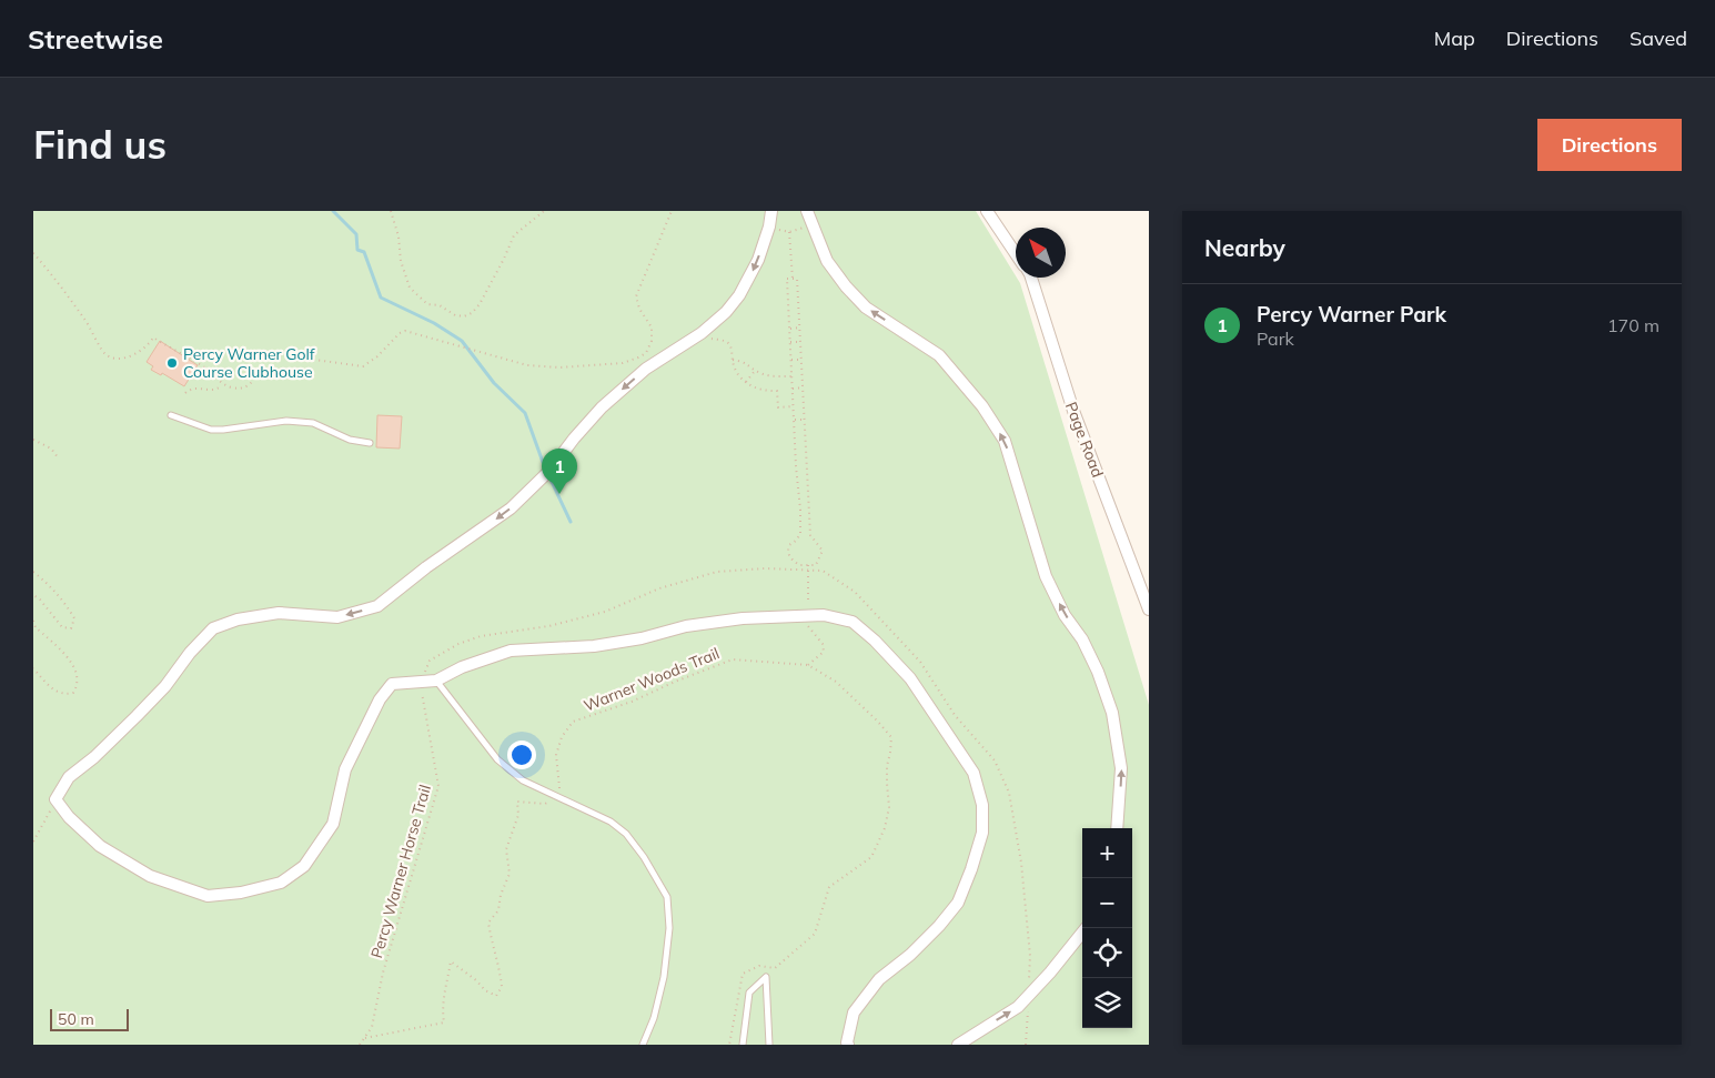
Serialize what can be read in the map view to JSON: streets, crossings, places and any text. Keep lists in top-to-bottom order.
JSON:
{
  "streets": {
    "street": ["Page Road"],
    "path": ["Warner Woods Trail", "Percy Warner Horse Trail"]
  },
  "places": ["Percy Warner Golf Course Clubhouse"],
  "scale_bar": "50 m",
  "north": "top left",
  "page": {
    "header": "Streetwise",
    "nav": ["Map", "Directions", "Saved"],
    "buttons": "Directions",
    "title": "Find us",
    "heading": "Nearby",
    "list": [
      {
        "mark": "1",
        "name": "Percy Warner Park",
        "note": "Park",
        "value": "170 m"
      }
    ],
    "pins": "1",
    "map_buttons": ["+", "−"],
    "scale": "50 m"
  }
}
